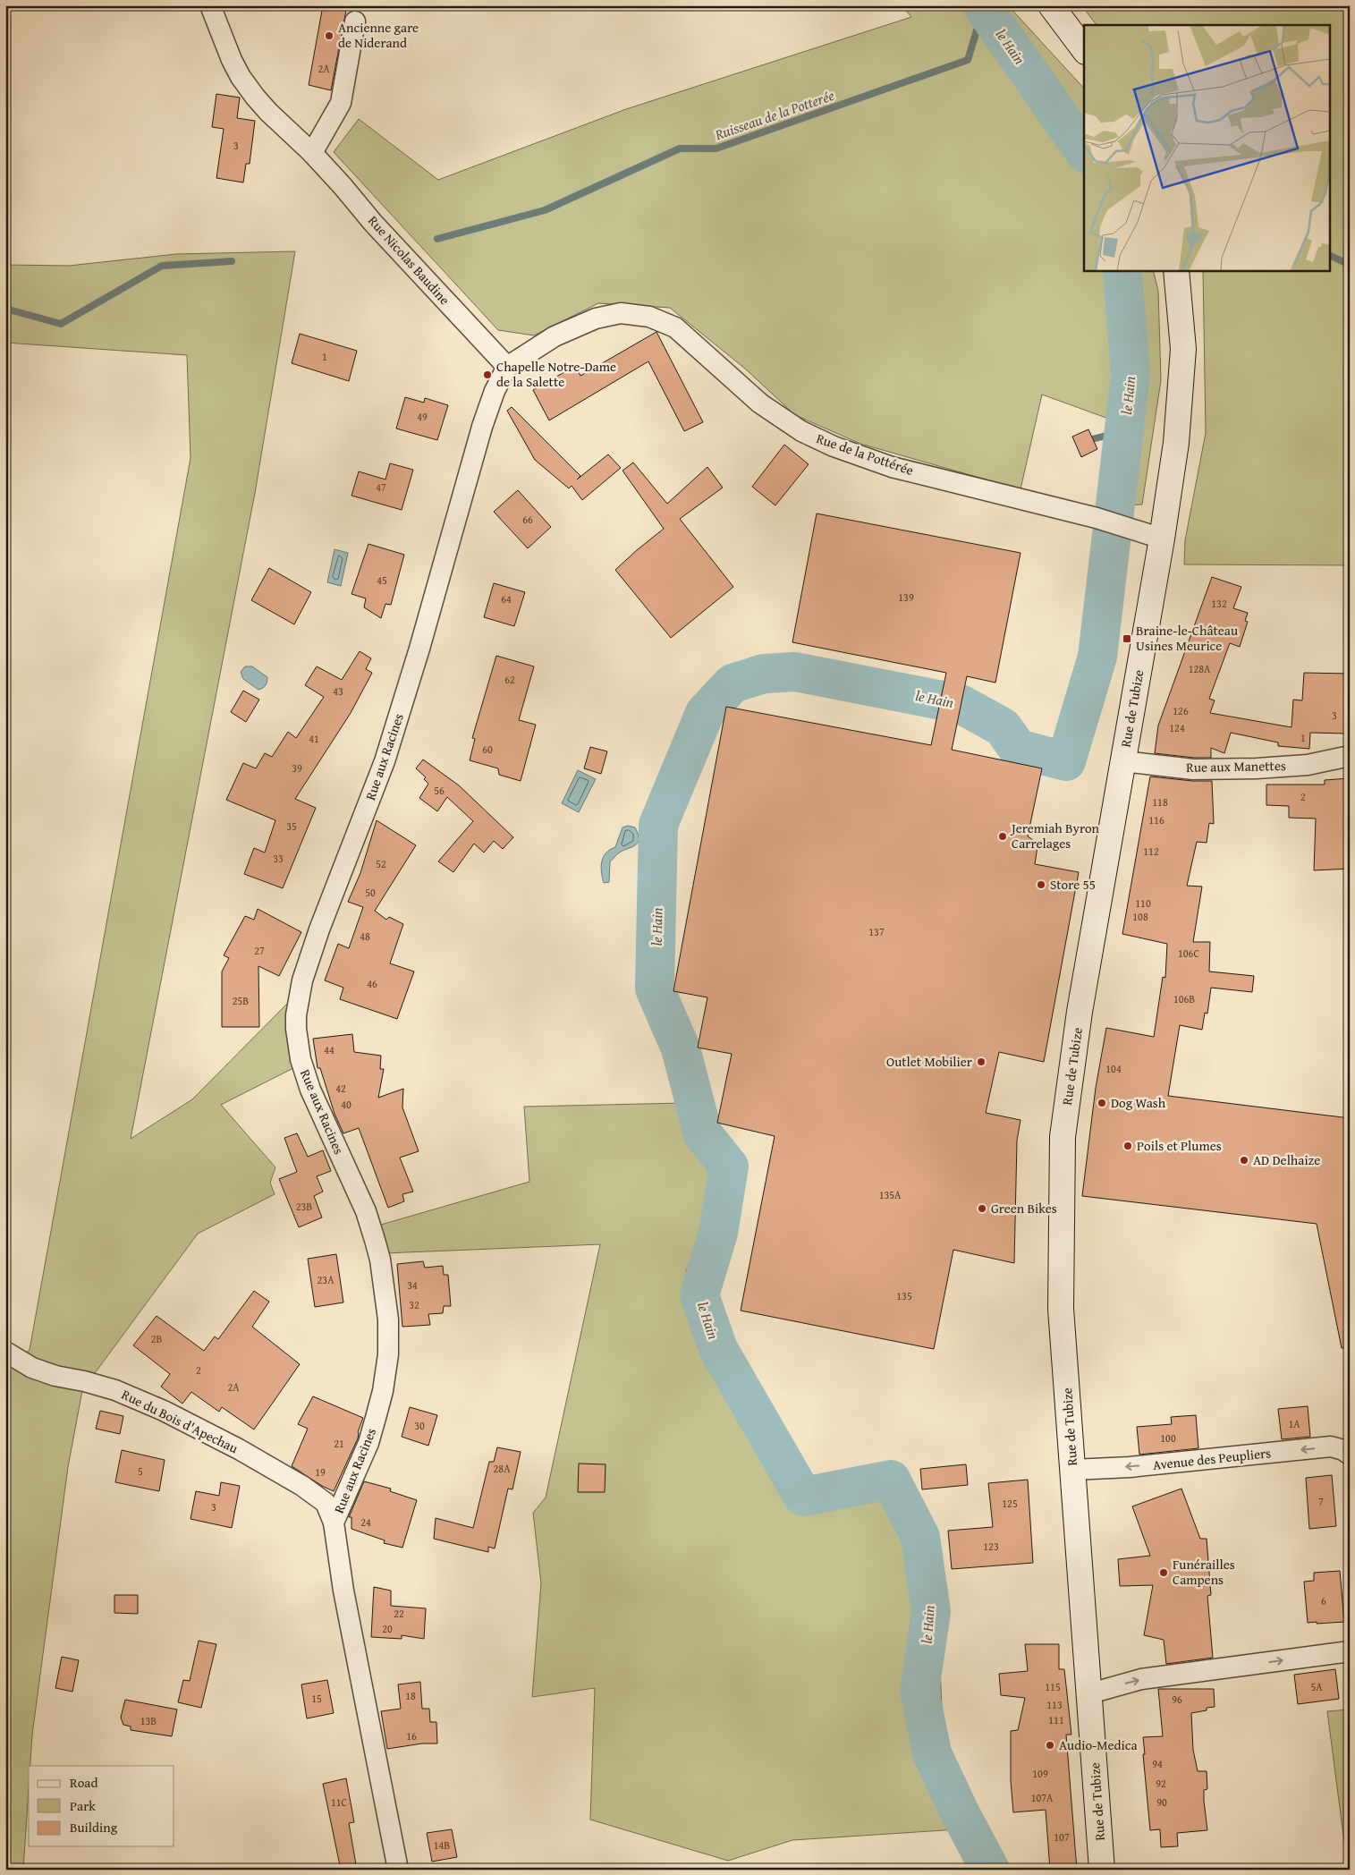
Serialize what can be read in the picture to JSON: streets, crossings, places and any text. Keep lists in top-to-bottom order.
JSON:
{
  "streets": {
    "main road": ["Rue de Tubize"],
    "street": [
      "Rue Nicolas Baudine",
      "Rue de la Pottérée",
      "Rue aux Racines",
      "Rue aux Manettes",
      "Rue du Bois d'Apechau",
      "Avenue des Peupliers"
    ]
  },
  "crossings": [
    ["Rue Nicolas Baudine", "Rue de la Pottérée"],
    ["Rue Nicolas Baudine", "Rue aux Racines"],
    ["Rue de la Pottérée", "Rue de Tubize"],
    ["Rue de la Pottérée", "Rue aux Racines"],
    ["Rue de Tubize", "Rue aux Manettes"],
    ["Rue de Tubize", "Avenue des Peupliers"],
    ["Rue aux Racines", "Rue du Bois d'Apechau"]
  ],
  "one_way": ["Avenue des Peupliers"],
  "water": ["le Hain", "Ruisseau de la Potterée"],
  "places": {
    "other": [
      "Ancienne gare de Niderand",
      "Chapelle Notre-Dame de la Salette",
      "Jeremiah Byron Carrelages",
      "Store 55",
      "Outlet Mobilier",
      "Dog Wash",
      "Poils et Plumes",
      "AD Delhaize",
      "Green Bikes",
      "Funérailles Campens",
      "Audio-Medica"
    ],
    "transit": ["Braine-le-Château Usines Meurice"]
  },
  "house_numbers": [
    "2A",
    "3",
    "1",
    "49",
    "47",
    "66",
    "45",
    "139",
    "64",
    "132",
    "128A",
    "62",
    "43",
    "126",
    "3",
    "124",
    "1",
    "41",
    "60",
    "39",
    "56",
    "2",
    "118",
    "116",
    "35",
    "112",
    "33",
    "52",
    "50",
    "110",
    "108",
    "137",
    "48",
    "27",
    "106C",
    "46",
    "106B",
    "25B",
    "44",
    "104",
    "42",
    "40",
    "135A",
    "23B",
    "23A",
    "34",
    "135",
    "32",
    "2B",
    "2",
    "2A",
    "1A",
    "30",
    "100",
    "21",
    "28A",
    "5",
    "19",
    "7",
    "125",
    "3",
    "24",
    "123",
    "6",
    "22",
    "20",
    "115",
    "5A",
    "18",
    "15",
    "96",
    "113",
    "111",
    "13B",
    "16",
    "94",
    "109",
    "92",
    "107A",
    "11C",
    "90",
    "107",
    "14B"
  ],
  "legend": ["Road", "Park", "Building"]
}
